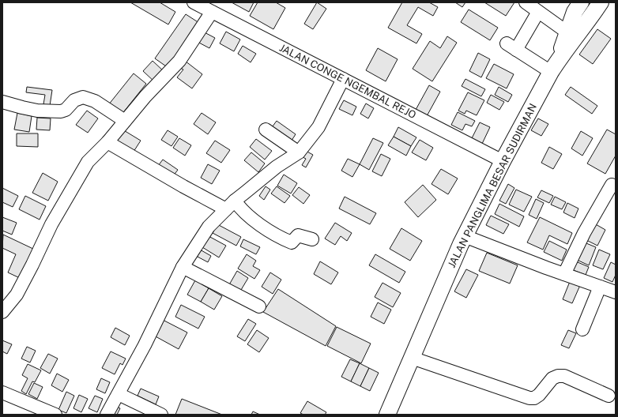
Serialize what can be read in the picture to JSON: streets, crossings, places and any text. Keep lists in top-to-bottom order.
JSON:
{
  "streets": {
    "main road": ["JALAN PANGLIMA BESAR SUDIRMAN"],
    "street": ["JALAN CONGE NGEMBAL REJO"]
  },
  "crossings": [
    ["JALAN CONGE NGEMBAL REJO", "JALAN PANGLIMA BESAR SUDIRMAN"]
  ]
}
